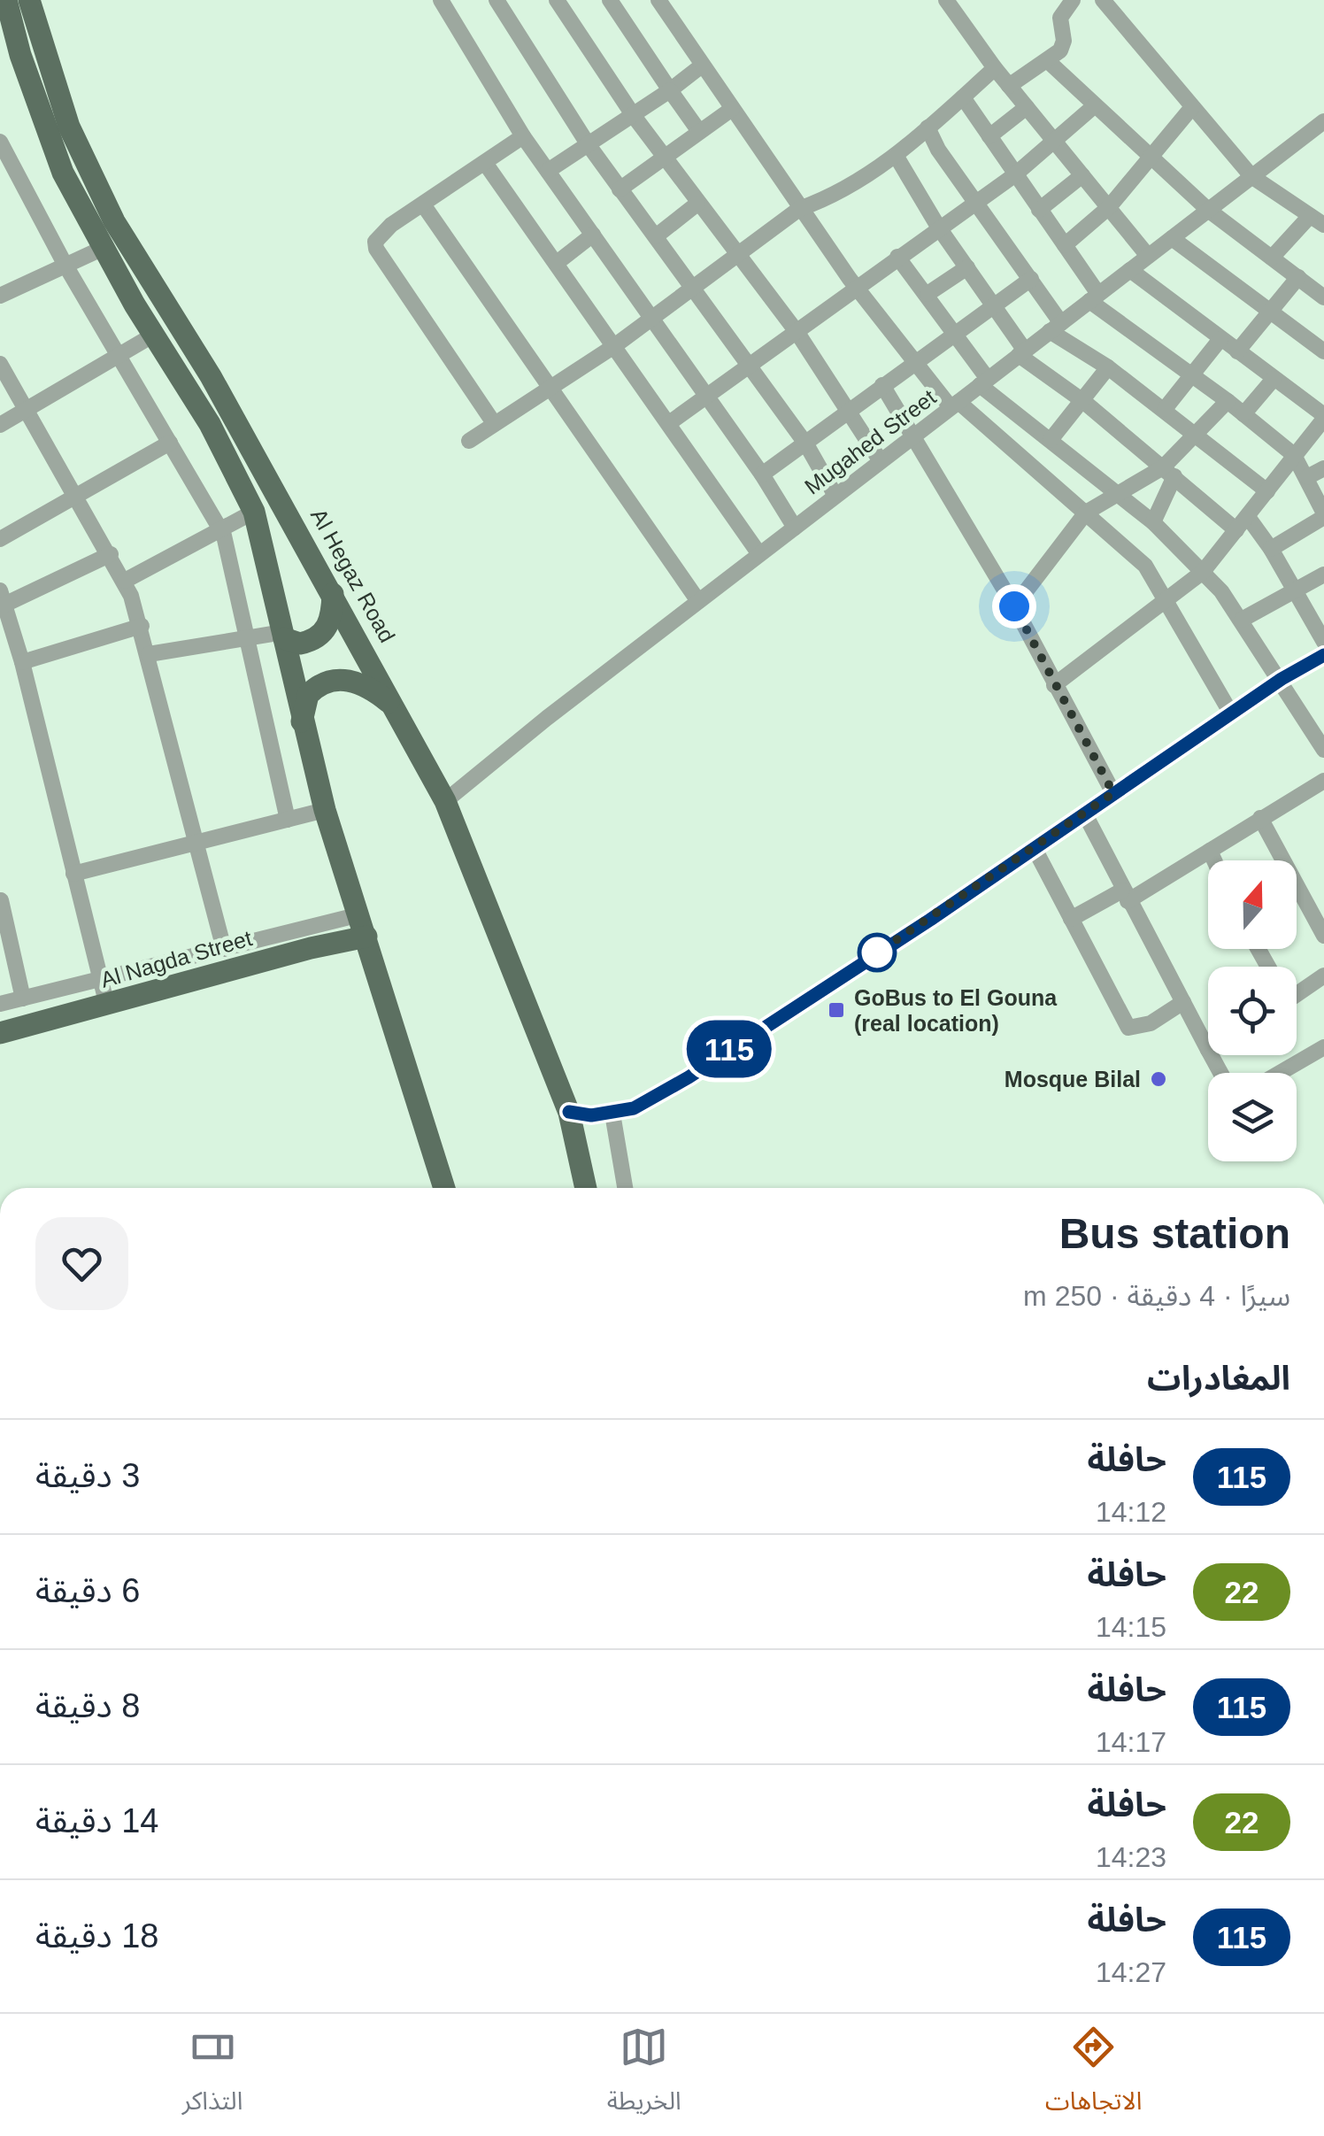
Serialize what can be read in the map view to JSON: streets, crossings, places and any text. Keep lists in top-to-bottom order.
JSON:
{
  "streets": {
    "main road": ["Al Hegaz Road", "Al Nagda Street"],
    "street": ["Mugahed Street"]
  },
  "crossings": [
    ["Mugahed Street", "Al Hegaz Road"]
  ],
  "places": {
    "transit": ["GoBus to El Gouna (real location)"],
    "other": ["Mosque Bilal"]
  },
  "lines": ["bus line 115"],
  "north": "top",
  "page": {
    "on_map": "115",
    "heading": [
      ["Bus station", "سيرًا · 4 دقيقة · 250 m"],
      "المغادرات"
    ],
    "list": [
      {
        "mark": "115",
        "name": "حافلة",
        "note": "14:12",
        "value": "3 دقيقة"
      },
      {
        "mark": "22",
        "name": "حافلة",
        "note": "14:15",
        "value": "6 دقيقة"
      },
      {
        "mark": "115",
        "name": "حافلة",
        "note": "14:17",
        "value": "8 دقيقة"
      },
      {
        "mark": "22",
        "name": "حافلة",
        "note": "14:23",
        "value": "14 دقيقة"
      },
      {
        "mark": "115",
        "name": "حافلة",
        "note": "14:27",
        "value": "18 دقيقة"
      }
    ],
    "tabs": ["الاتجاهات", "الخريطة", "التذاكر"]
  }
}
